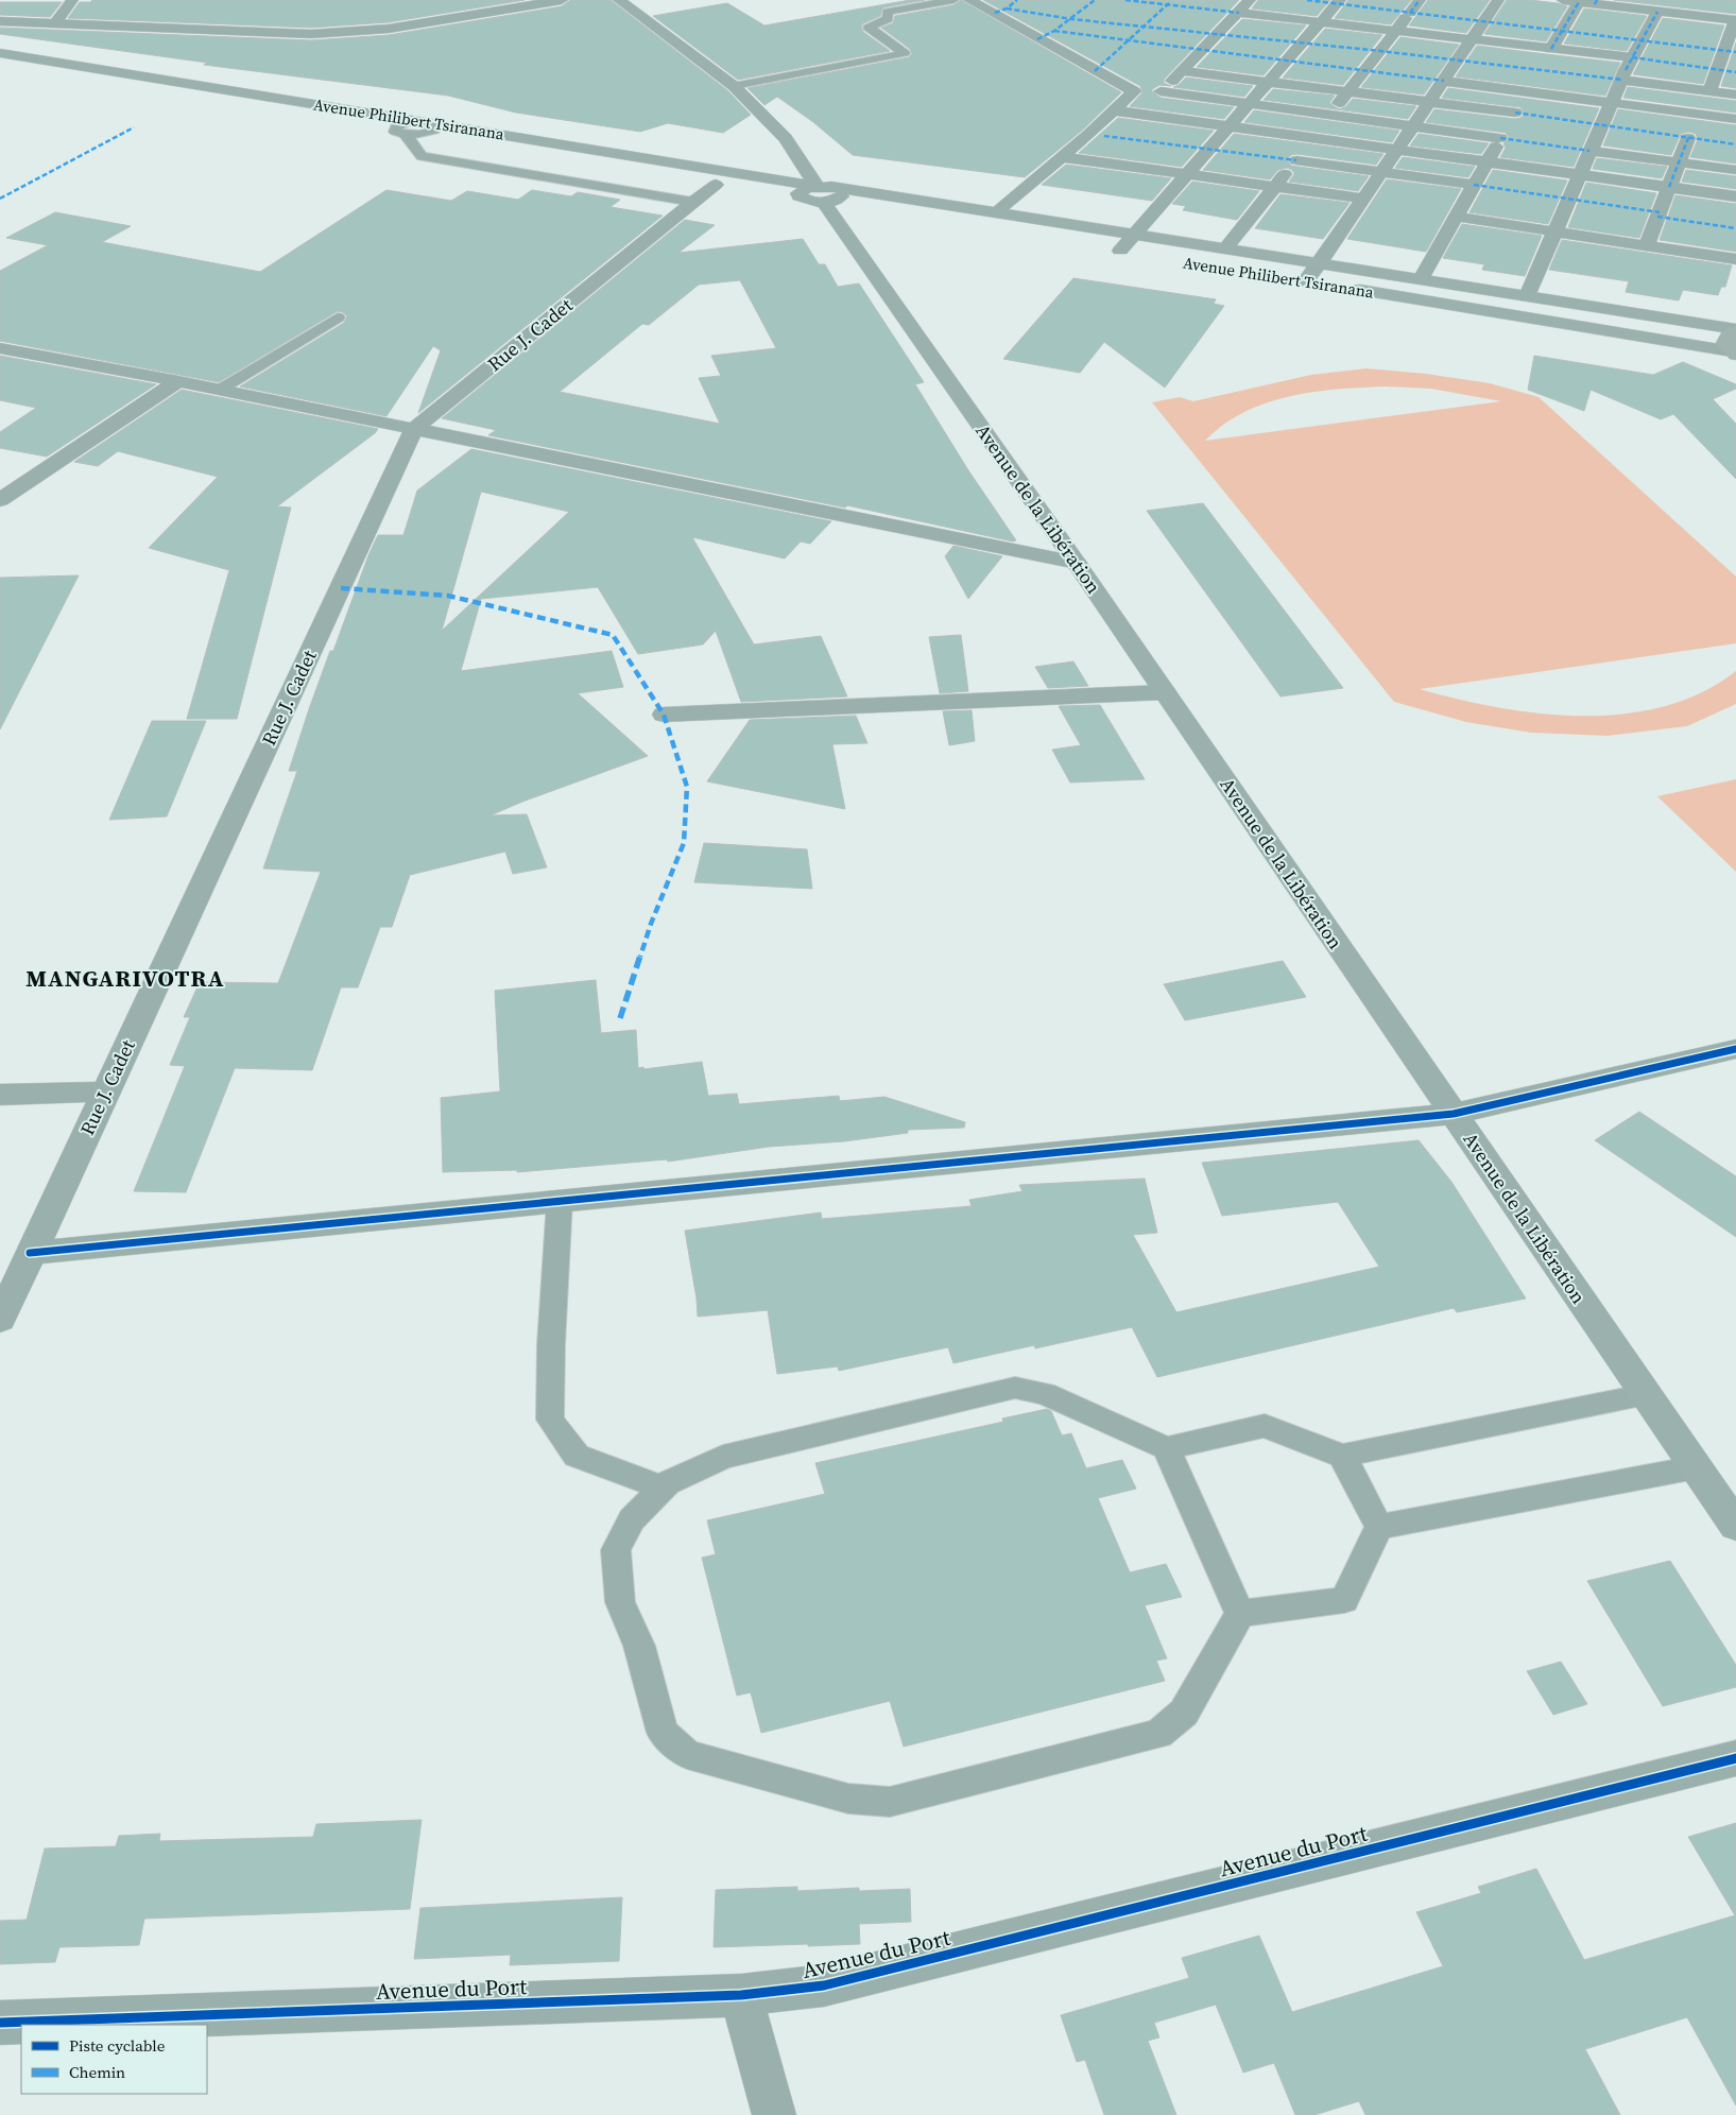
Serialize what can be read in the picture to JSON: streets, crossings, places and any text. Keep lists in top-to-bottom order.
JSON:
{
  "streets": {
    "main road": ["Avenue Philibert Tsiranana", "Avenue de la Libération"],
    "street": ["Rue J. Cadet", "Avenue du Port"]
  },
  "crossings": [
    ["Avenue Philibert Tsiranana", "Avenue de la Libération"]
  ],
  "districts": ["MANGARIVOTRA"],
  "legend": ["Piste cyclable", "Chemin"]
}
